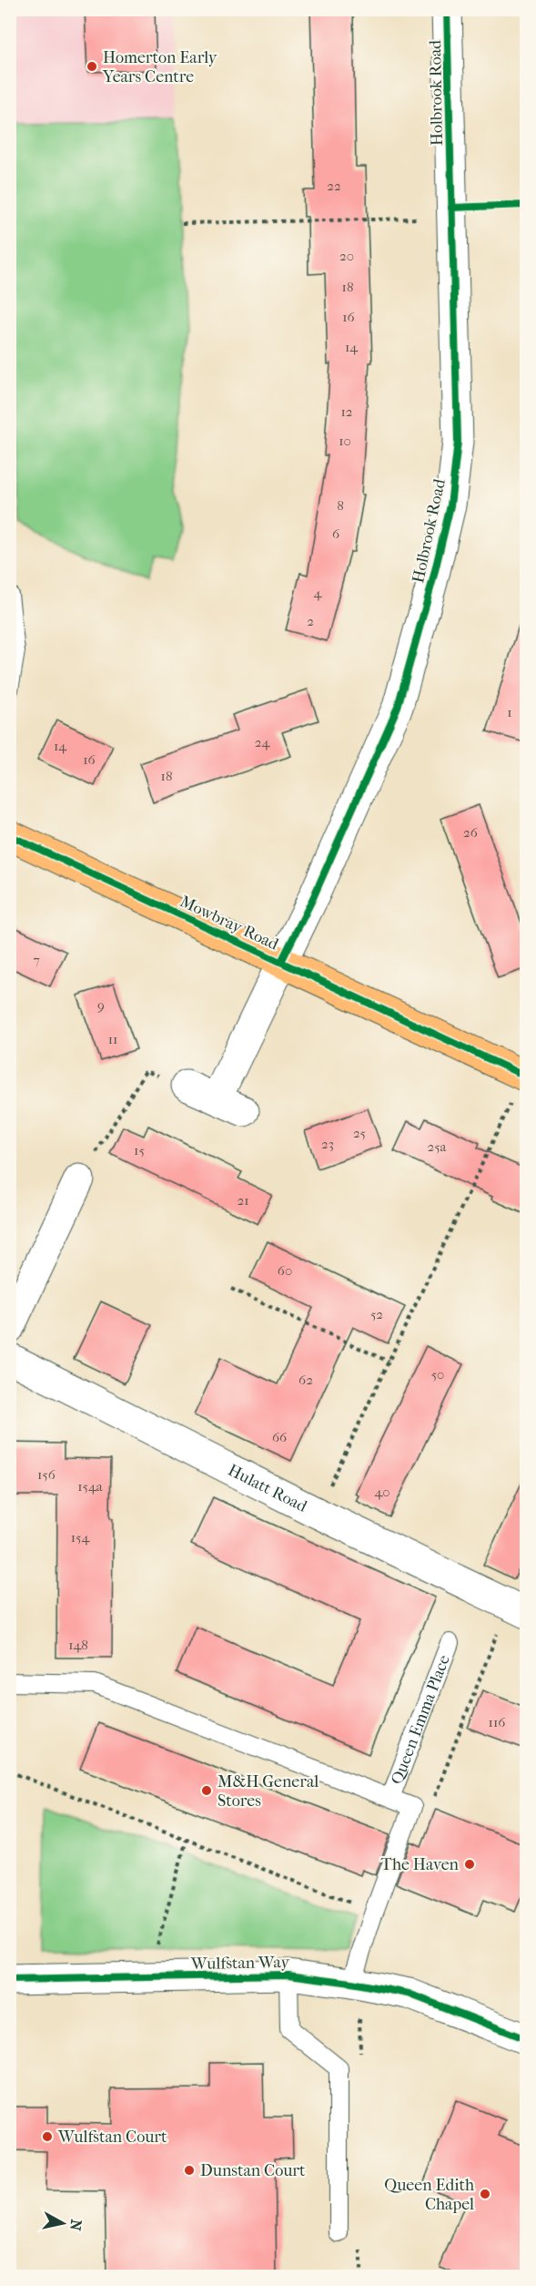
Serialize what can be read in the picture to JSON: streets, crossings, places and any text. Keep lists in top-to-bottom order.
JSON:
{
  "streets": {
    "main road": ["Mowbray Road"],
    "street": ["Holbrook Road", "Hulatt Road", "Wulfstan Way"],
    "lane": ["Queen Emma Place"]
  },
  "crossings": [
    ["Holbrook Road", "Mowbray Road"]
  ],
  "places": [
    "Homerton Early Years Centre",
    "M&H General Stores",
    "The Haven",
    "Wulfstan Court",
    "Dunstan Court",
    "Queen Edith Chapel"
  ],
  "house_numbers": [
    "22",
    "20",
    "18",
    "16",
    "14",
    "12",
    "10",
    "8",
    "6",
    "4",
    "2",
    "1",
    "24",
    "14",
    "16",
    "18",
    "26",
    "7",
    "9",
    "11",
    "25",
    "23",
    "25a",
    "15",
    "21",
    "60",
    "52",
    "50",
    "62",
    "66",
    "156",
    "154a",
    "40",
    "154",
    "148",
    "116"
  ],
  "north": "right"
}
